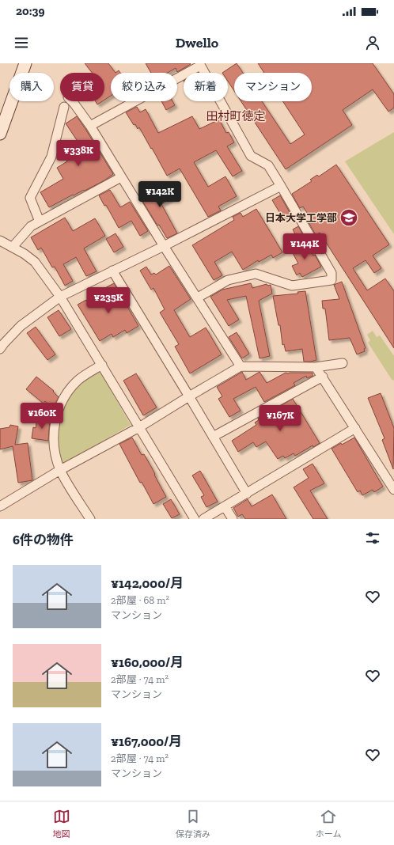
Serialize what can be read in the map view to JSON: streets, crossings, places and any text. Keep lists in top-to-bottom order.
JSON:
{
  "districts": ["田村町徳定"],
  "places": {
    "school or university": ["日本大学工学部"]
  },
  "page": {
    "status": "20:39",
    "header": "Dwello",
    "chip": [
      "購入",
      "賃貸",
      "絞り込み",
      "新着",
      "マンション"
    ],
    "price": [
      "¥338K",
      "¥142K",
      "¥144K",
      "¥235K",
      "¥160K",
      "¥167K"
    ],
    "heading": "6件の物件",
    "list": [
      {
        "name": "¥142,000/月",
        "note": "2部屋 · 68 m² · マンション"
      },
      {
        "name": "¥160,000/月",
        "note": "2部屋 · 74 m² · マンション"
      },
      {
        "name": "¥167,000/月",
        "note": "2部屋 · 74 m² · マンション"
      }
    ],
    "tabs": ["地図", "保存済み", "ホーム"]
  }
}
